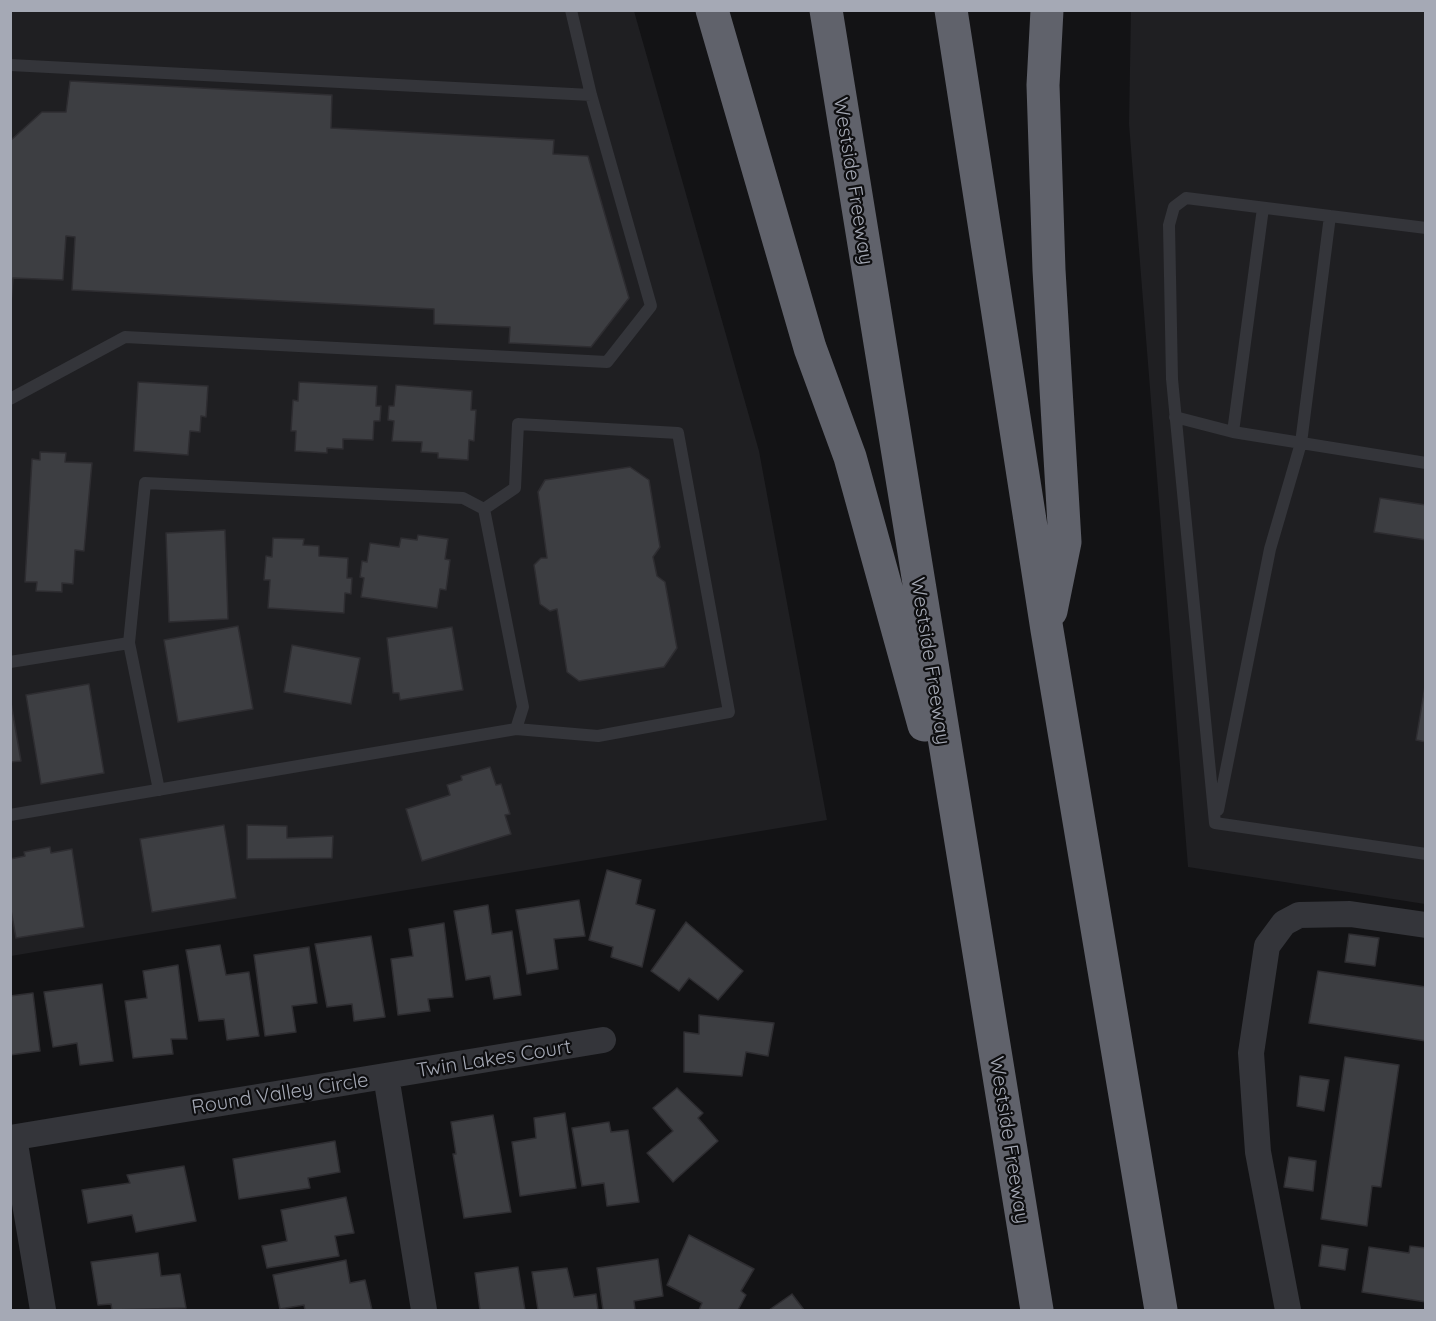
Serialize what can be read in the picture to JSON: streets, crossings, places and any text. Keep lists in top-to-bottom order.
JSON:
{
  "streets": {
    "highway": ["Westside Freeway"],
    "street": ["Twin Lakes Court", "Round Valley Circle"]
  },
  "crossings": [
    ["Twin Lakes Court", "Round Valley Circle"]
  ]
}
